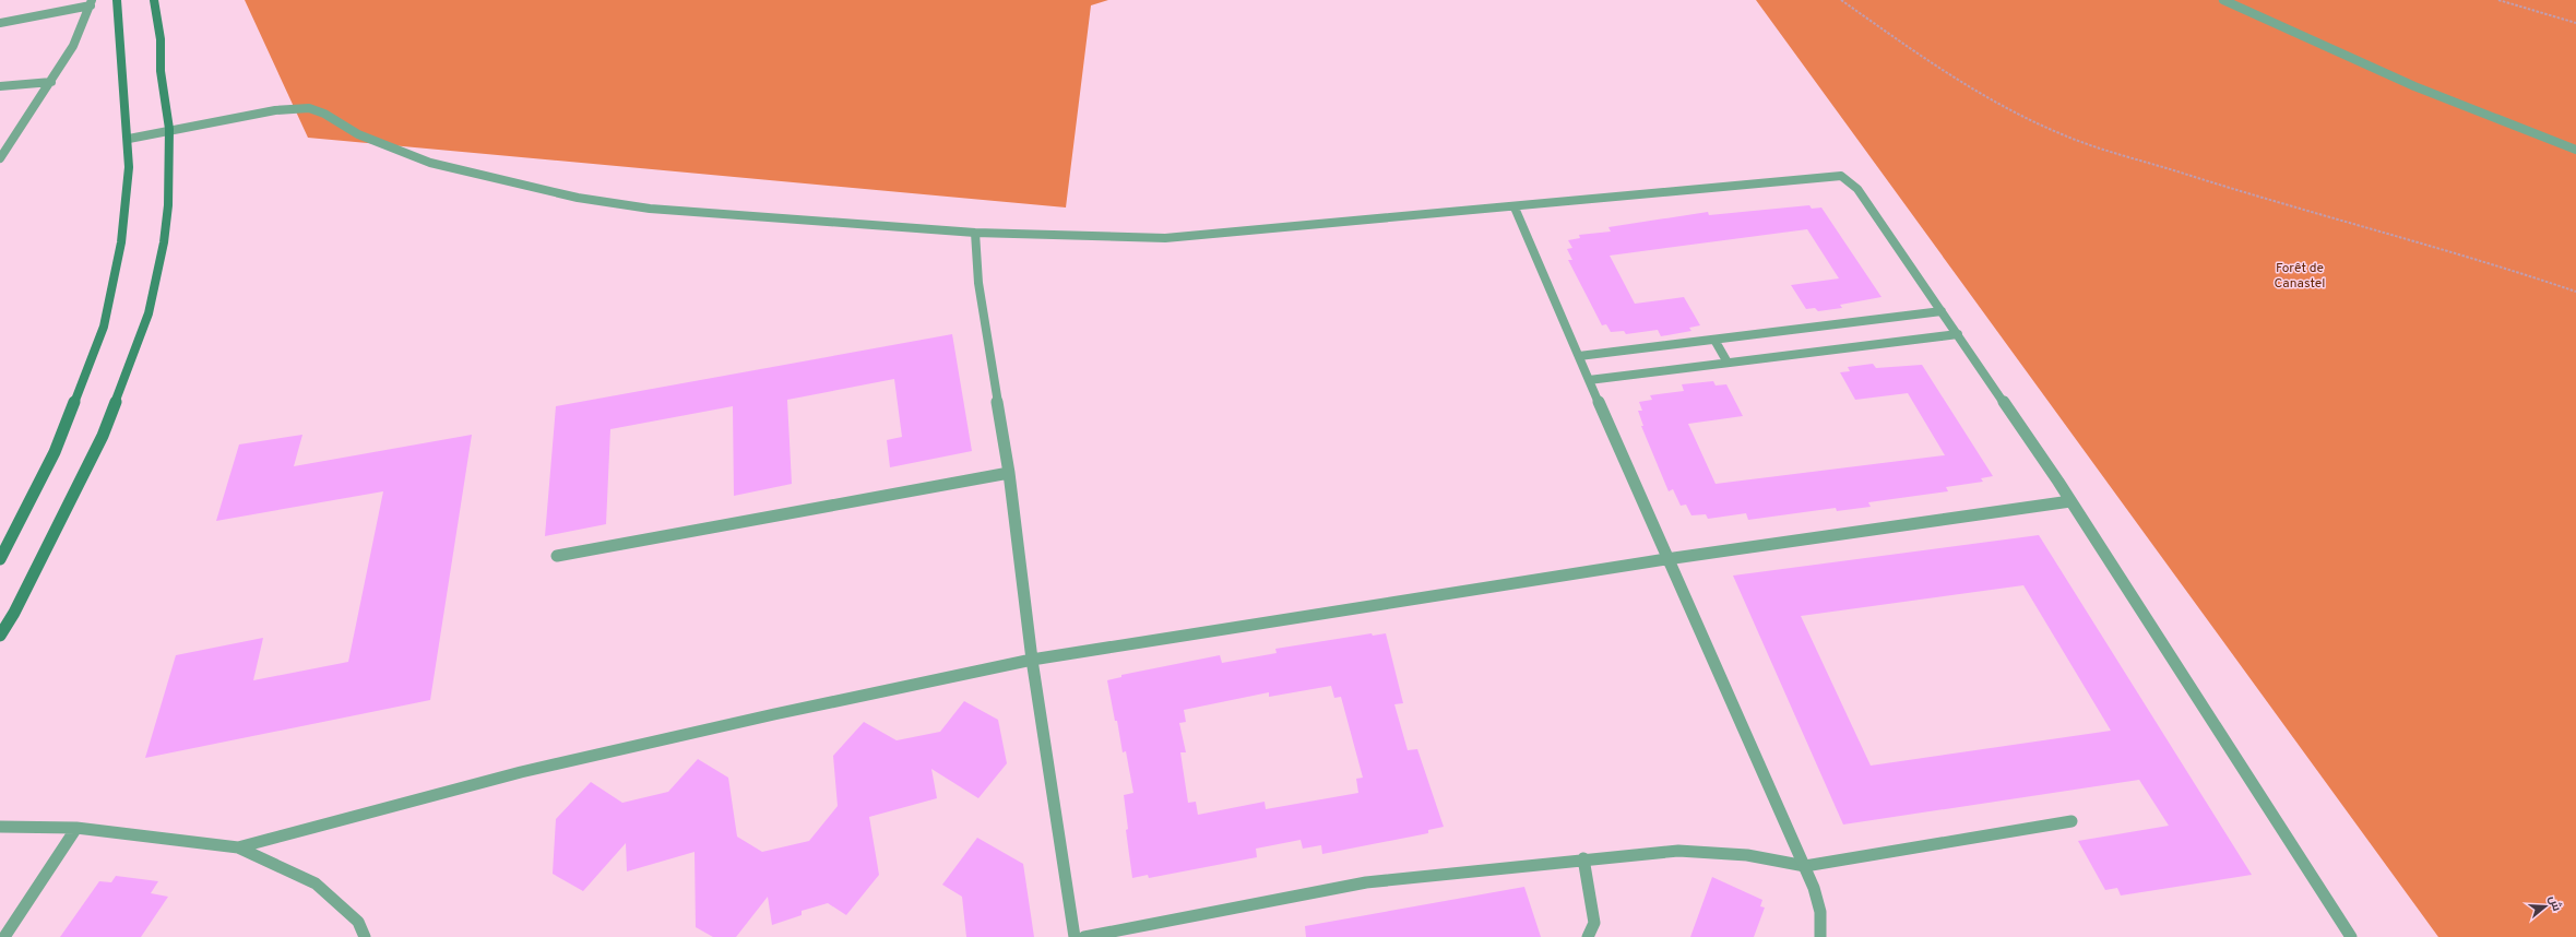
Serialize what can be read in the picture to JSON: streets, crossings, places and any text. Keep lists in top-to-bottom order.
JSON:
{
  "parks": ["Forêt de Canastel"],
  "north": "right"
}
